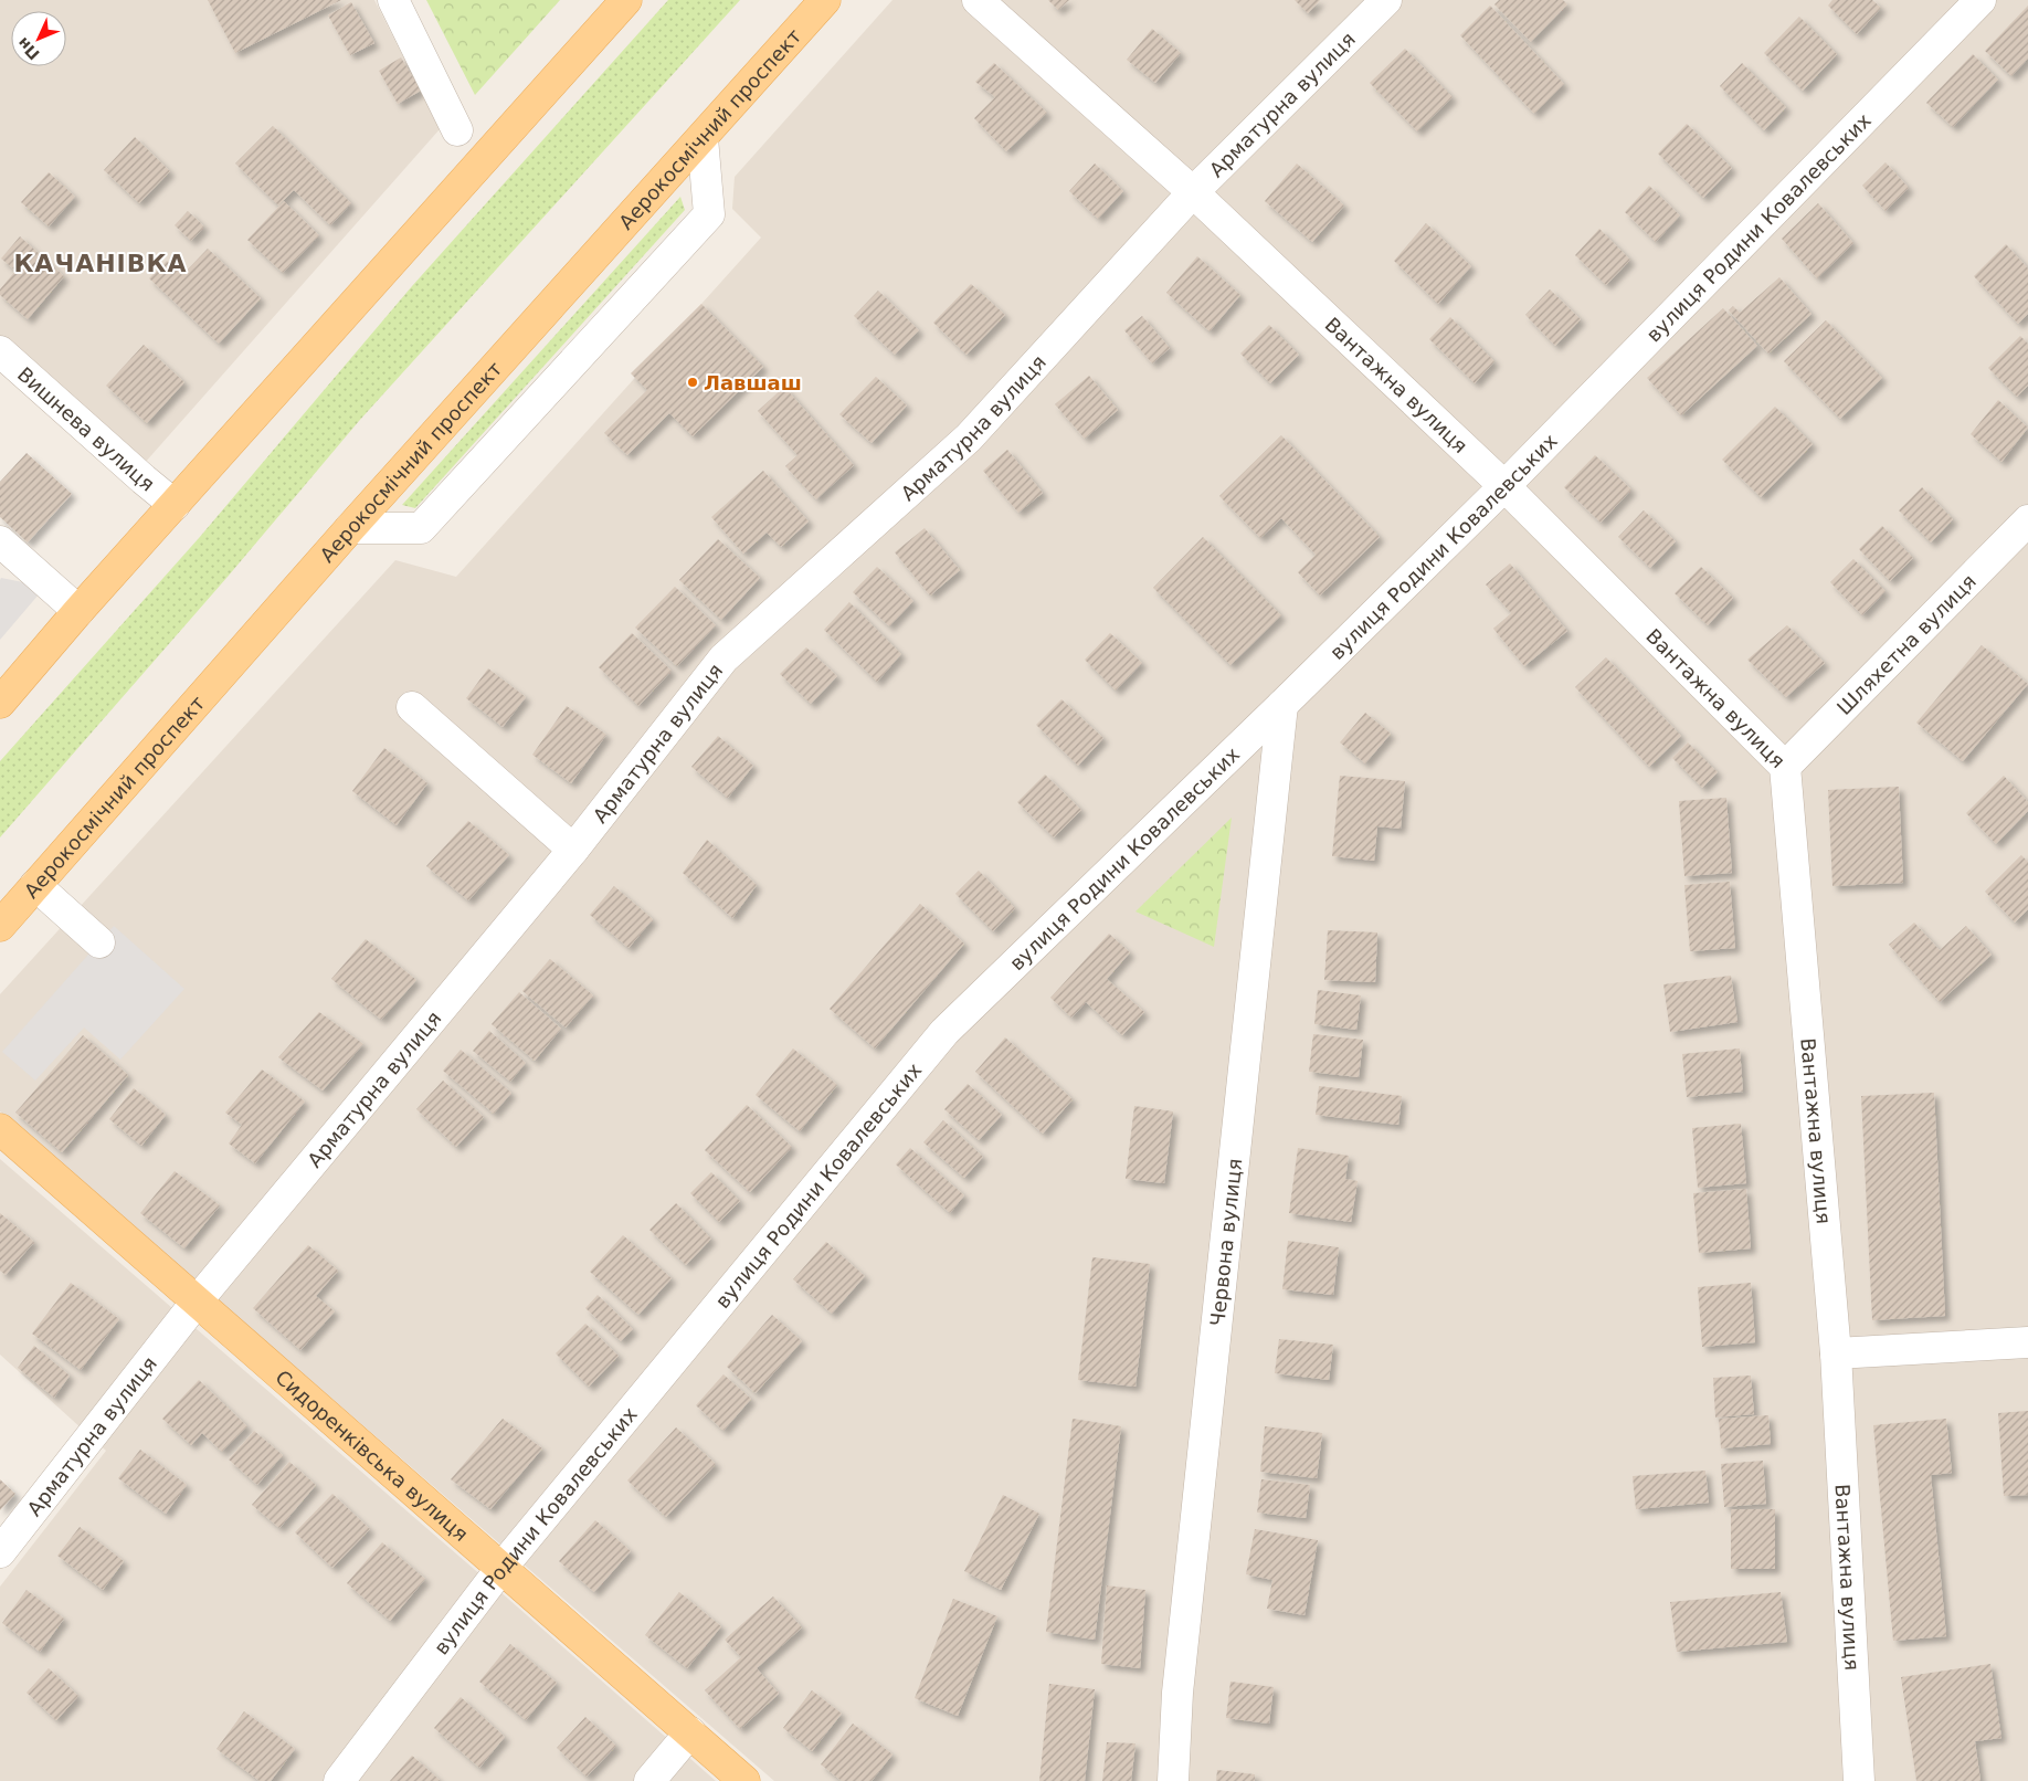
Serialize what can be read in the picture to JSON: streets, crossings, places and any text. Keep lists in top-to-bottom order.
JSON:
{
  "streets": {
    "main road": ["Аерокосмічний проспект", "Сидоренківська вулиця"],
    "street": [
      "Арматурна вулиця",
      "вулиця Родини Ковалевських",
      "Вантажна вулиця",
      "Вишнева вулиця",
      "Шляхетна вулиця",
      "Червона вулиця"
    ]
  },
  "crossings": [
    ["Арматурна вулиця", "Вантажна вулиця"],
    ["Арматурна вулиця", "Сидоренківська вулиця"],
    ["вулиця Родини Ковалевських", "Вантажна вулиця"],
    ["вулиця Родини Ковалевських", "Червона вулиця"],
    ["вулиця Родини Ковалевських", "Сидоренківська вулиця"],
    ["Вантажна вулиця", "Шляхетна вулиця"]
  ],
  "districts": ["КАЧАНІВКА"],
  "places": ["Лавшаш"],
  "north": "bottom left"
}
